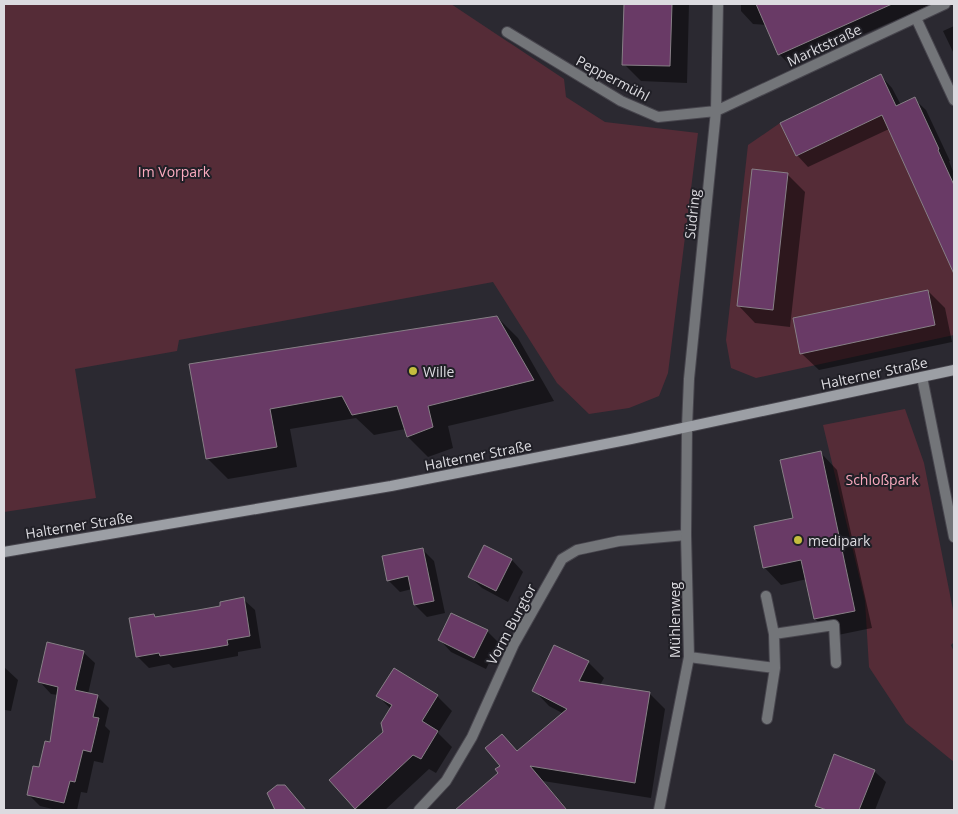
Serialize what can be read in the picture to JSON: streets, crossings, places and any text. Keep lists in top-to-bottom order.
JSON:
{
  "streets": {
    "main road": ["Halterner Straße"],
    "street": [
      "Marktstraße",
      "Peppermühl",
      "Südring",
      "Mühlenweg",
      "Vorm Burgtor"
    ]
  },
  "crossings": [
    ["Marktstraße", "Peppermühl"],
    ["Marktstraße", "Südring"],
    ["Peppermühl", "Südring"],
    ["Südring", "Halterner Straße"],
    ["Südring", "Mühlenweg"],
    ["Halterner Straße", "Mühlenweg"],
    ["Mühlenweg", "Vorm Burgtor"]
  ],
  "parks": ["Im Vorpark", "Schloßpark"],
  "places": ["Wille", "medipark"]
}
